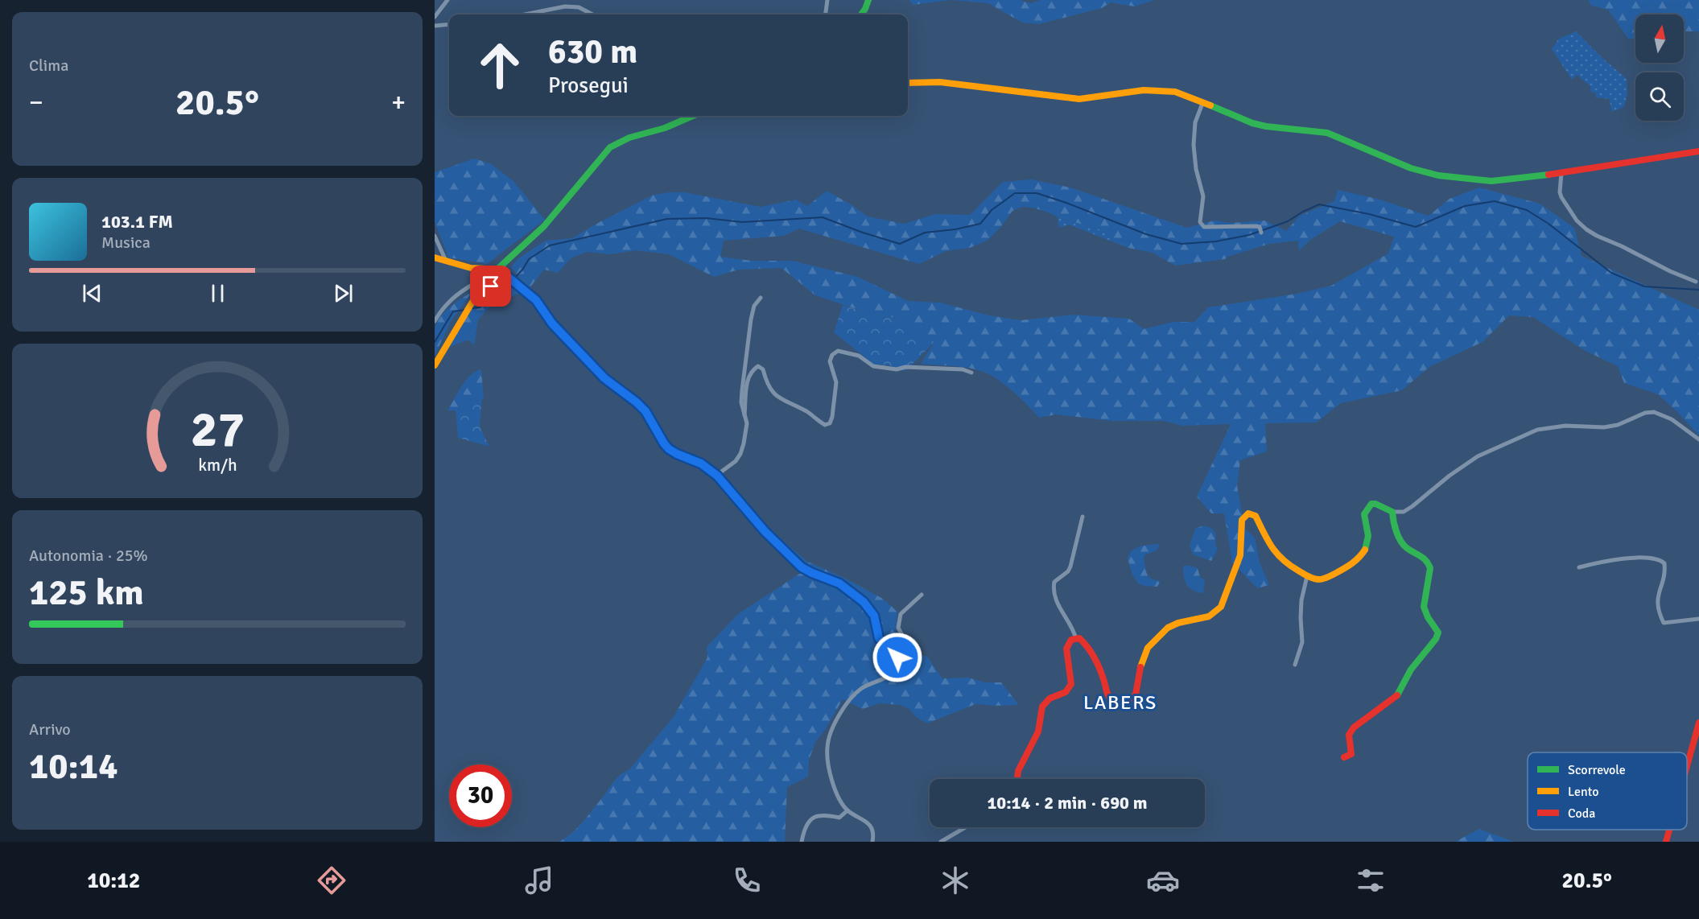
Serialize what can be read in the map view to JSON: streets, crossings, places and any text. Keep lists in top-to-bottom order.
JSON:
{
  "districts": ["LABERS"],
  "legend": ["Scorrevole", "Lento", "Coda"],
  "north": "top",
  "page": {
    "tile": [
      "Clima",
      ["Autonomia · 25%", "125 km"],
      ["Arrivo", "10:14"]
    ],
    "turn": ["630 m", "Prosegui"],
    "heat": ["−", "20.5°", "+"],
    "song": ["103.1 FM", "Musica"],
    "limit": "30",
    "trip": "10:14 · 2 min · 690 m",
    "tabs": ["10:12", "20.5°"],
    "gauge": ["27", "km/h"]
  }
}
